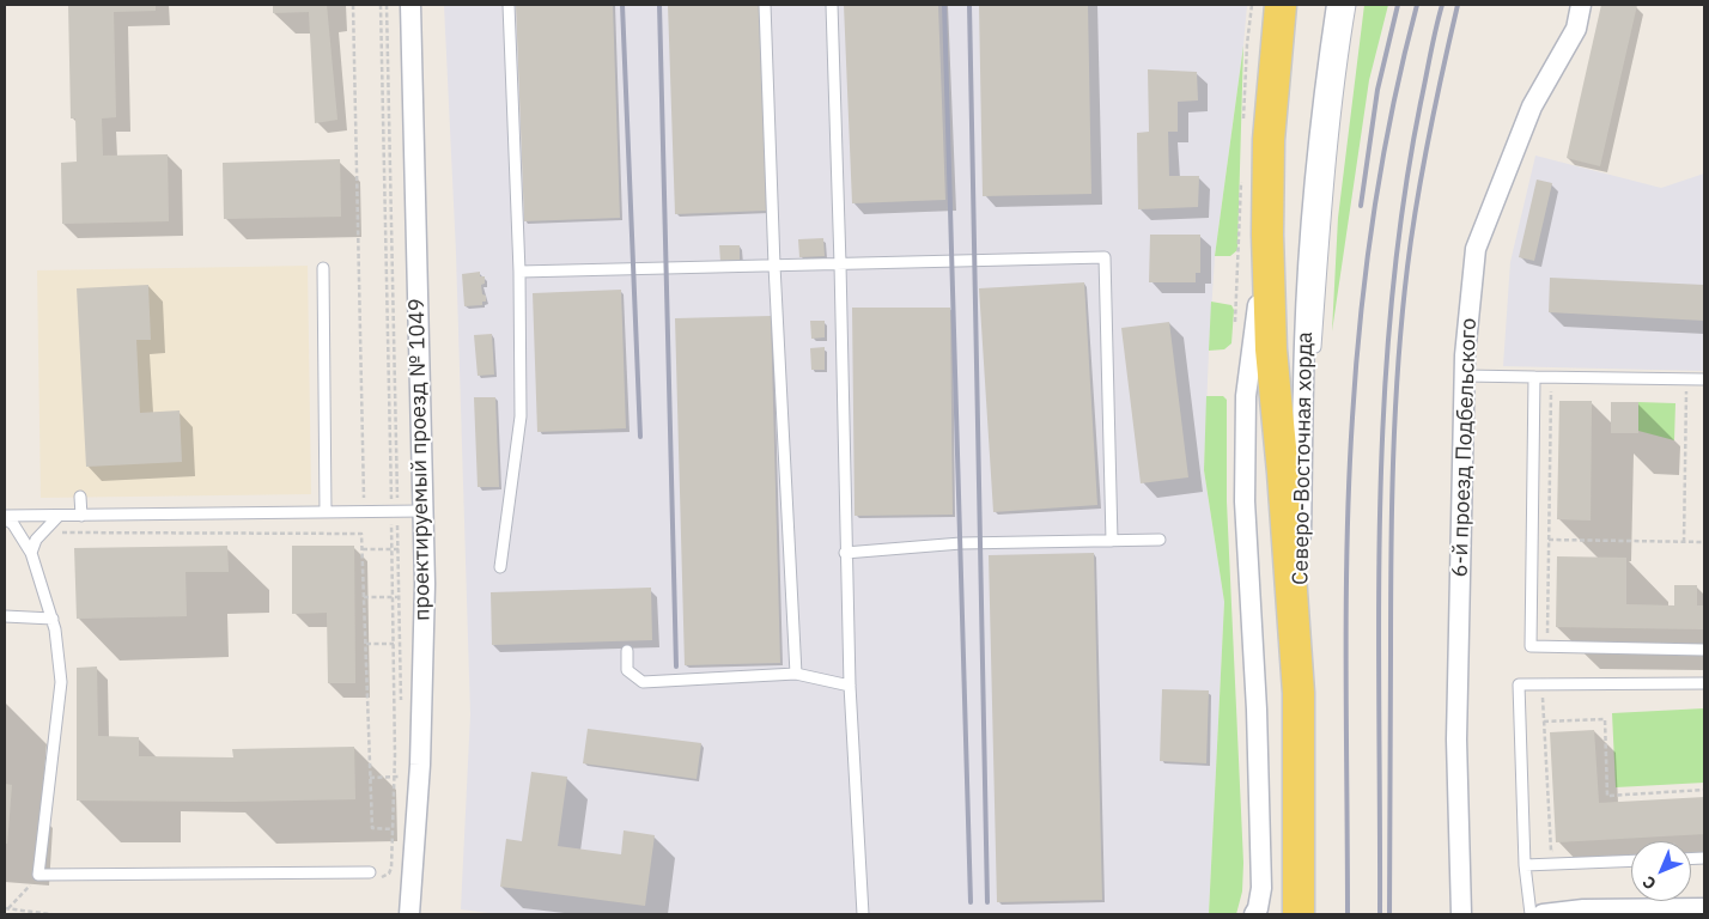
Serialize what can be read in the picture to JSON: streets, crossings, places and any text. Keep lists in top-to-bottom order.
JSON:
{
  "streets": {
    "main road": ["Северо-Восточная хорда"],
    "street": ["6-й проезд Подбельского", "проектируемый проезд № 1049"]
  },
  "north": "bottom left"
}
